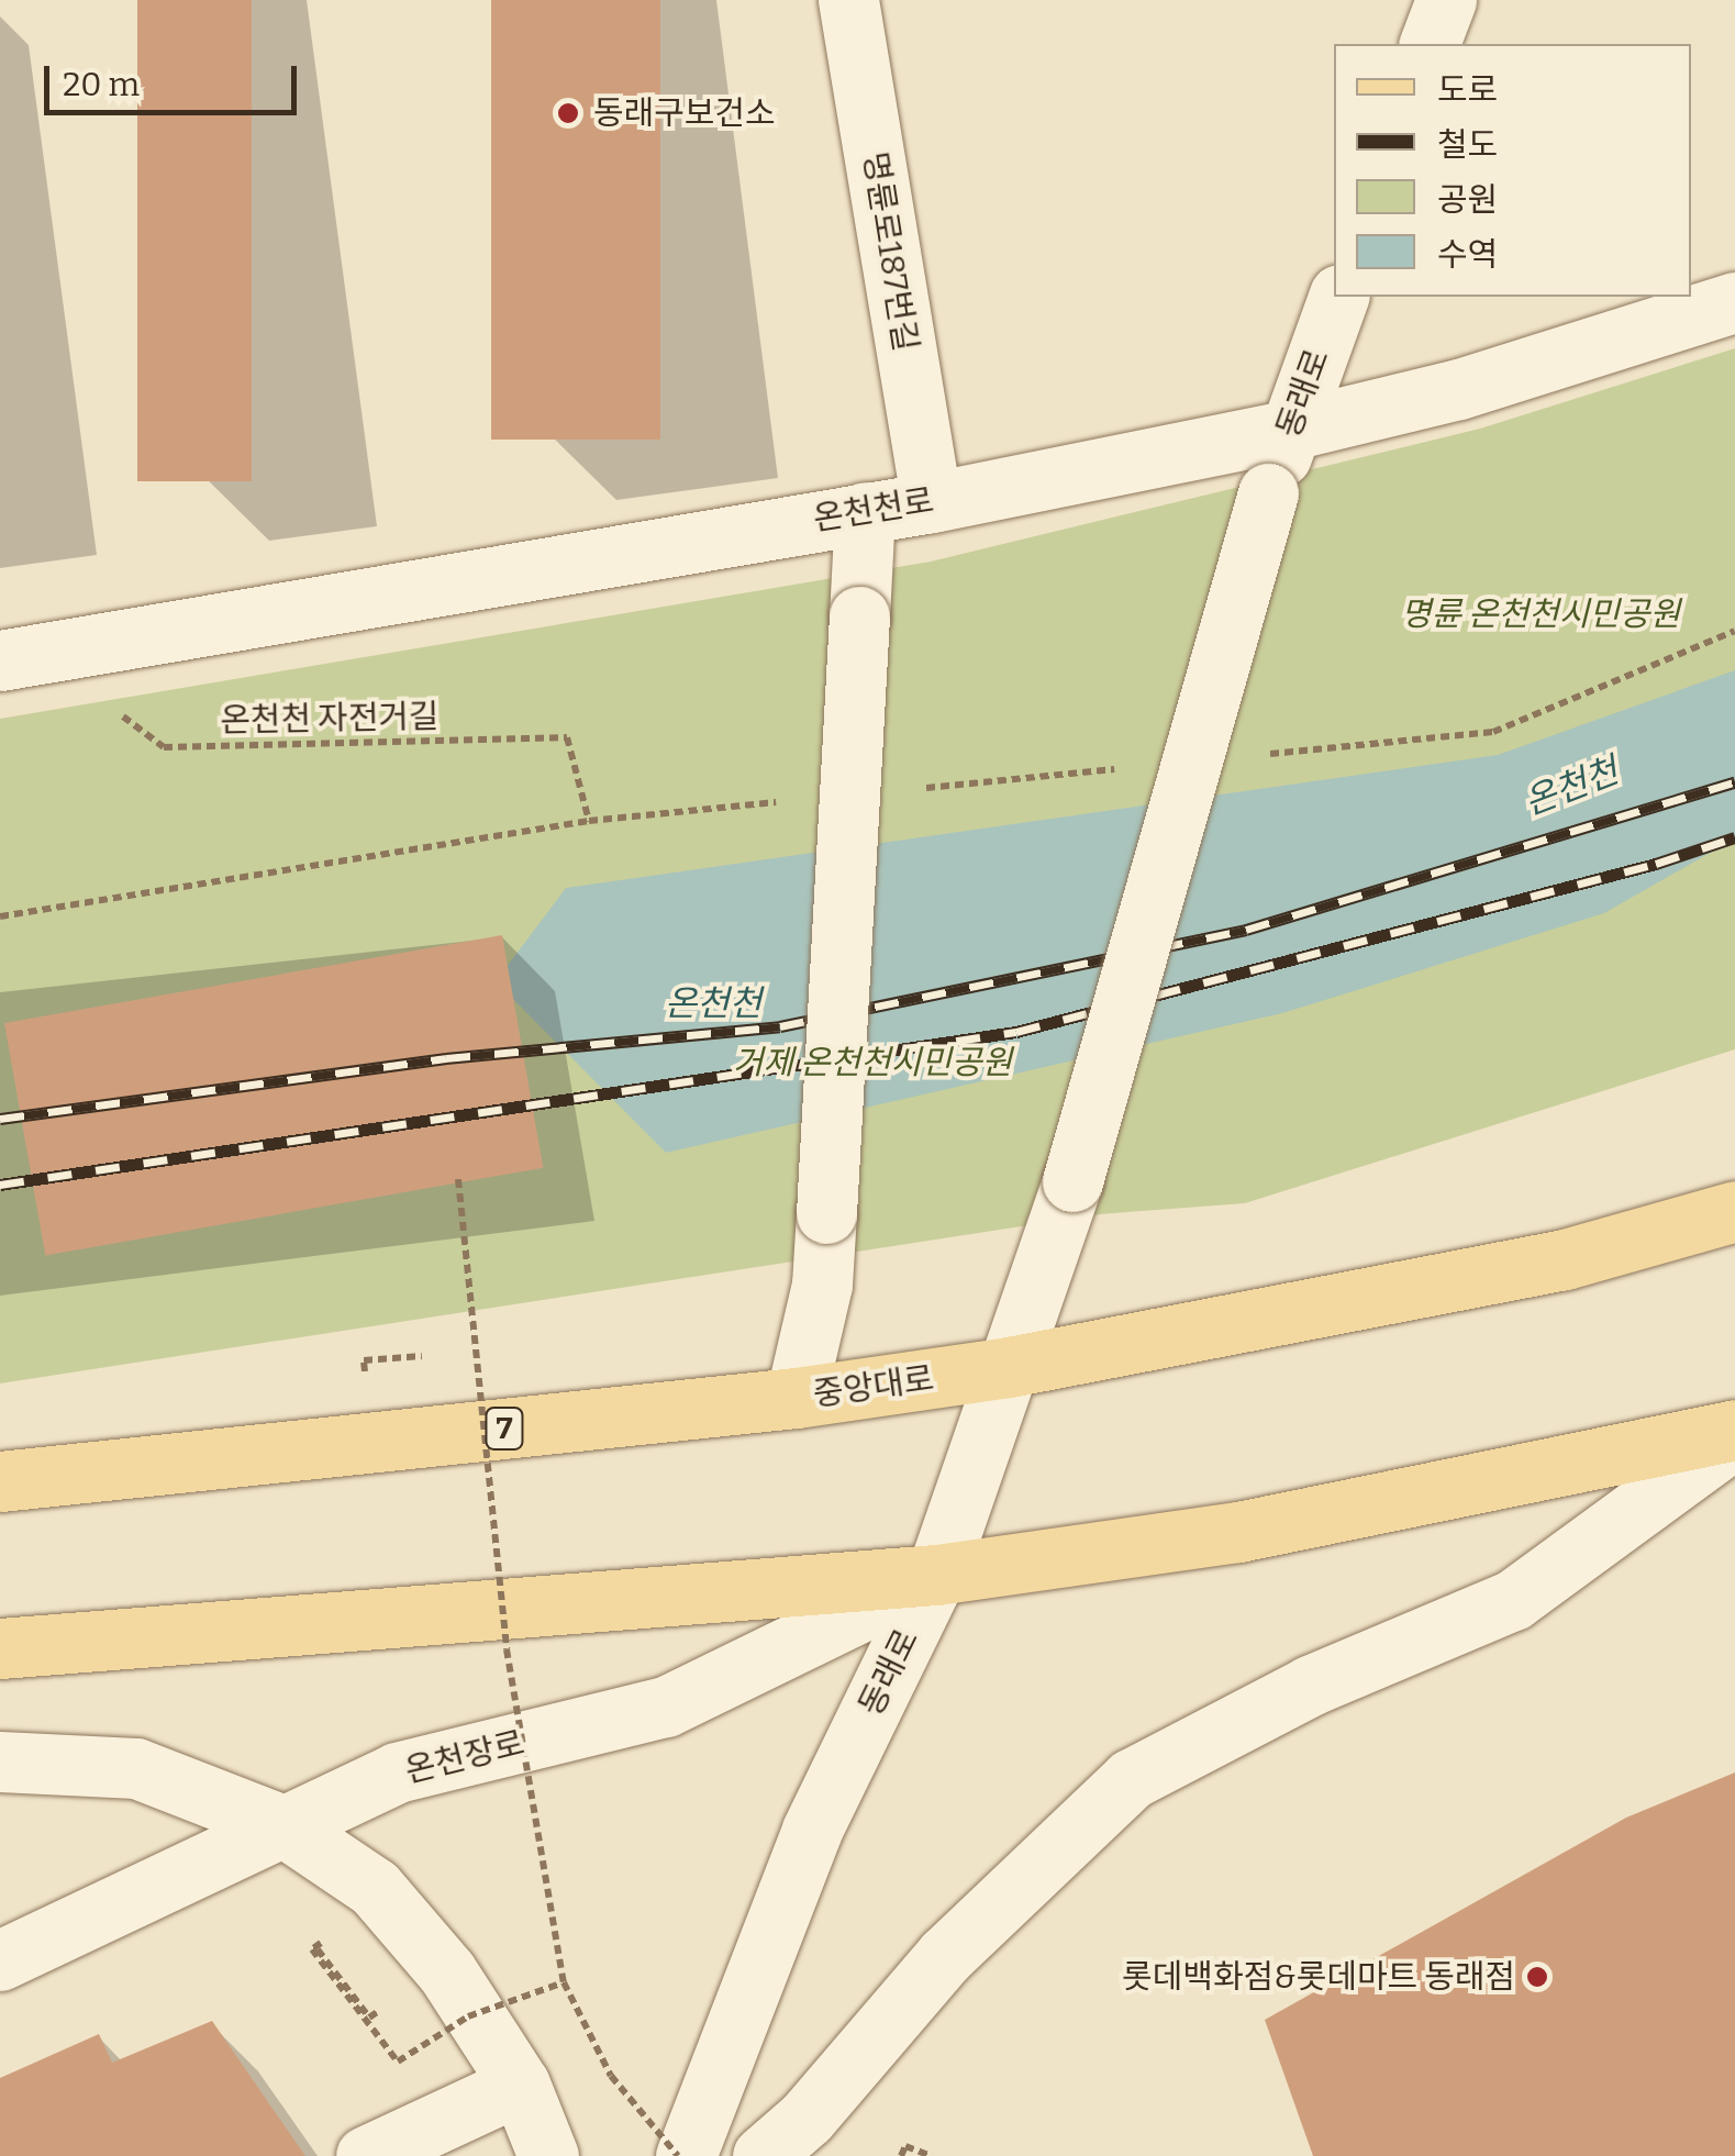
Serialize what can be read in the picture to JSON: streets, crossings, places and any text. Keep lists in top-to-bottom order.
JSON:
{
  "streets": {
    "main road": ["중앙대로", "7"],
    "street": [
      "명륜로187번길",
      "동래로",
      "온천천로",
      "온천장로"
    ],
    "path": ["온천천 자전거길"]
  },
  "crossings": [
    ["명륜로187번길", "온천천로"],
    ["동래로", "온천천로"],
    ["동래로", "중앙대로"],
    ["동래로", "온천장로"],
    ["온천천로", "온천천 자전거길"]
  ],
  "water": ["온천천"],
  "parks": ["명륜 온천천시민공원", "거제 온천천시민공원"],
  "places": ["동래구보건소", "롯데백화점&롯데마트 동래점"],
  "legend": [
    "도로",
    "철도",
    "공원",
    "수역"
  ],
  "scale_bar": "20 m"
}
